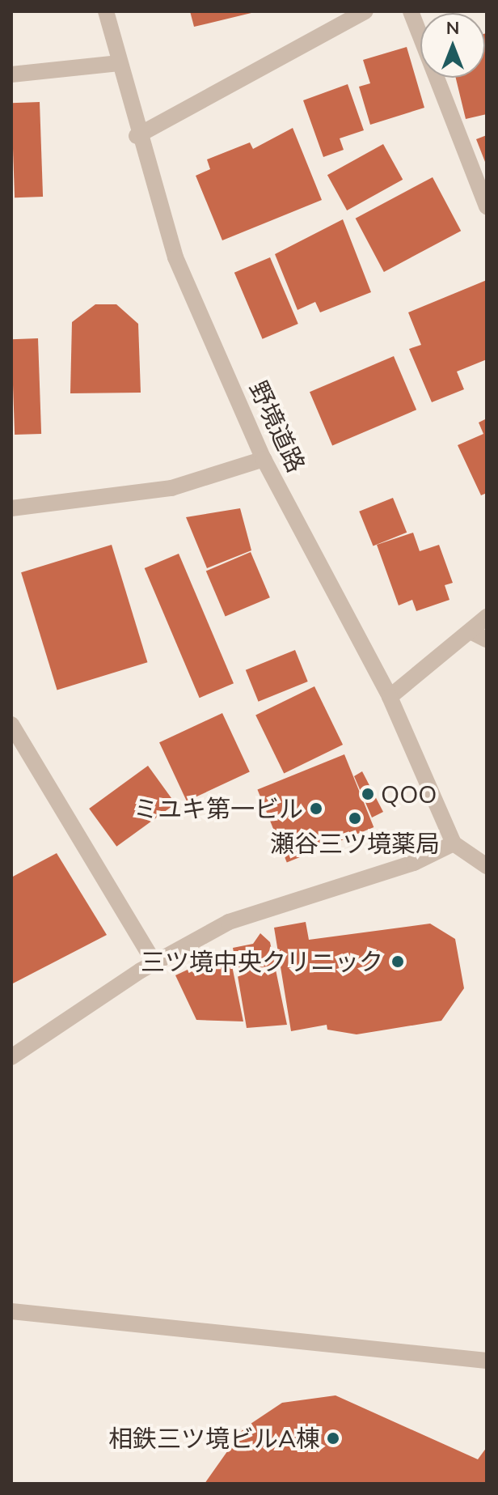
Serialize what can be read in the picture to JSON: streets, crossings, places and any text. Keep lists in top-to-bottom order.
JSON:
{
  "streets": {
    "street": ["野境道路"]
  },
  "places": [
    "QOO",
    "ミユキ第一ビル",
    "瀬谷三ツ境薬局",
    "三ツ境中央クリニック",
    "相鉄三ツ境ビルA棟"
  ],
  "north": "top"
}
